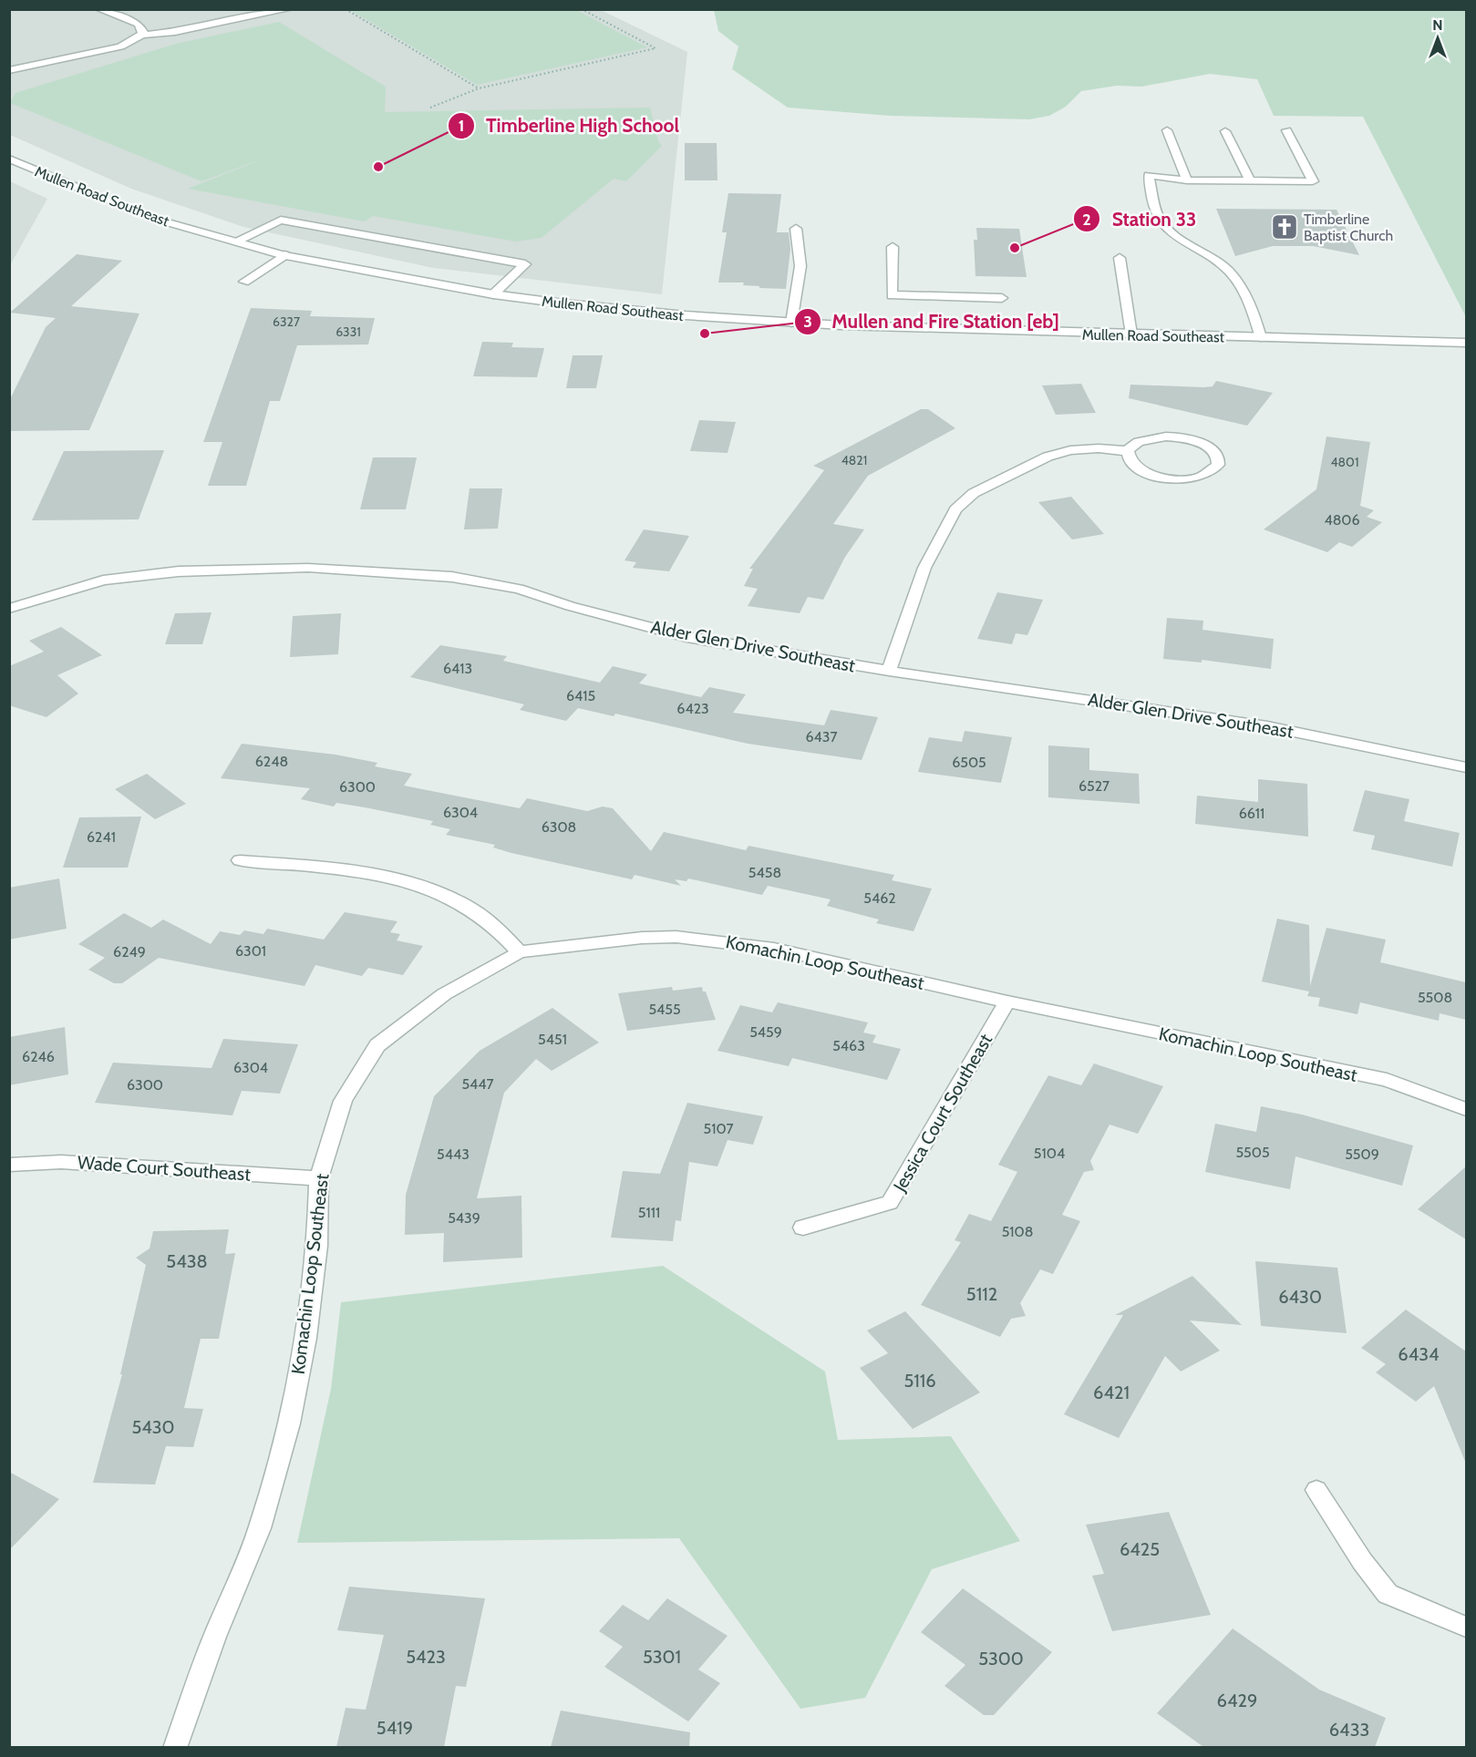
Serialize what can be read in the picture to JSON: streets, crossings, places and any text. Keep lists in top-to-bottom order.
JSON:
{
  "streets": {
    "street": [
      "Mullen Road Southeast",
      "Alder Glen Drive Southeast",
      "Komachin Loop Southeast",
      "Jessica Court Southeast",
      "Wade Court Southeast"
    ]
  },
  "crossings": [
    ["Komachin Loop Southeast", "Jessica Court Southeast"],
    ["Komachin Loop Southeast", "Wade Court Southeast"]
  ],
  "places": {
    "other": ["Timberline High School", "Station 33", "Mullen and Fire Station [eb]"],
    "church": ["Timberline Baptist Church"]
  },
  "house_numbers": [
    "6327",
    "6331",
    "4821",
    "4801",
    "4806",
    "6413",
    "6415",
    "6423",
    "6437",
    "6248",
    "6505",
    "6527",
    "6300",
    "6304",
    "6611",
    "6308",
    "6241",
    "5458",
    "5462",
    "6301",
    "6249",
    "5508",
    "5455",
    "5459",
    "5451",
    "5463",
    "6246",
    "6304",
    "5447",
    "6300",
    "5107",
    "5505",
    "5104",
    "5443",
    "5509",
    "5111",
    "5439",
    "5108",
    "5438",
    "5112",
    "6430",
    "6434",
    "5116",
    "6421",
    "5430",
    "6425",
    "5423",
    "5301",
    "5300",
    "6429",
    "5419",
    "6433"
  ],
  "north": "top"
}
